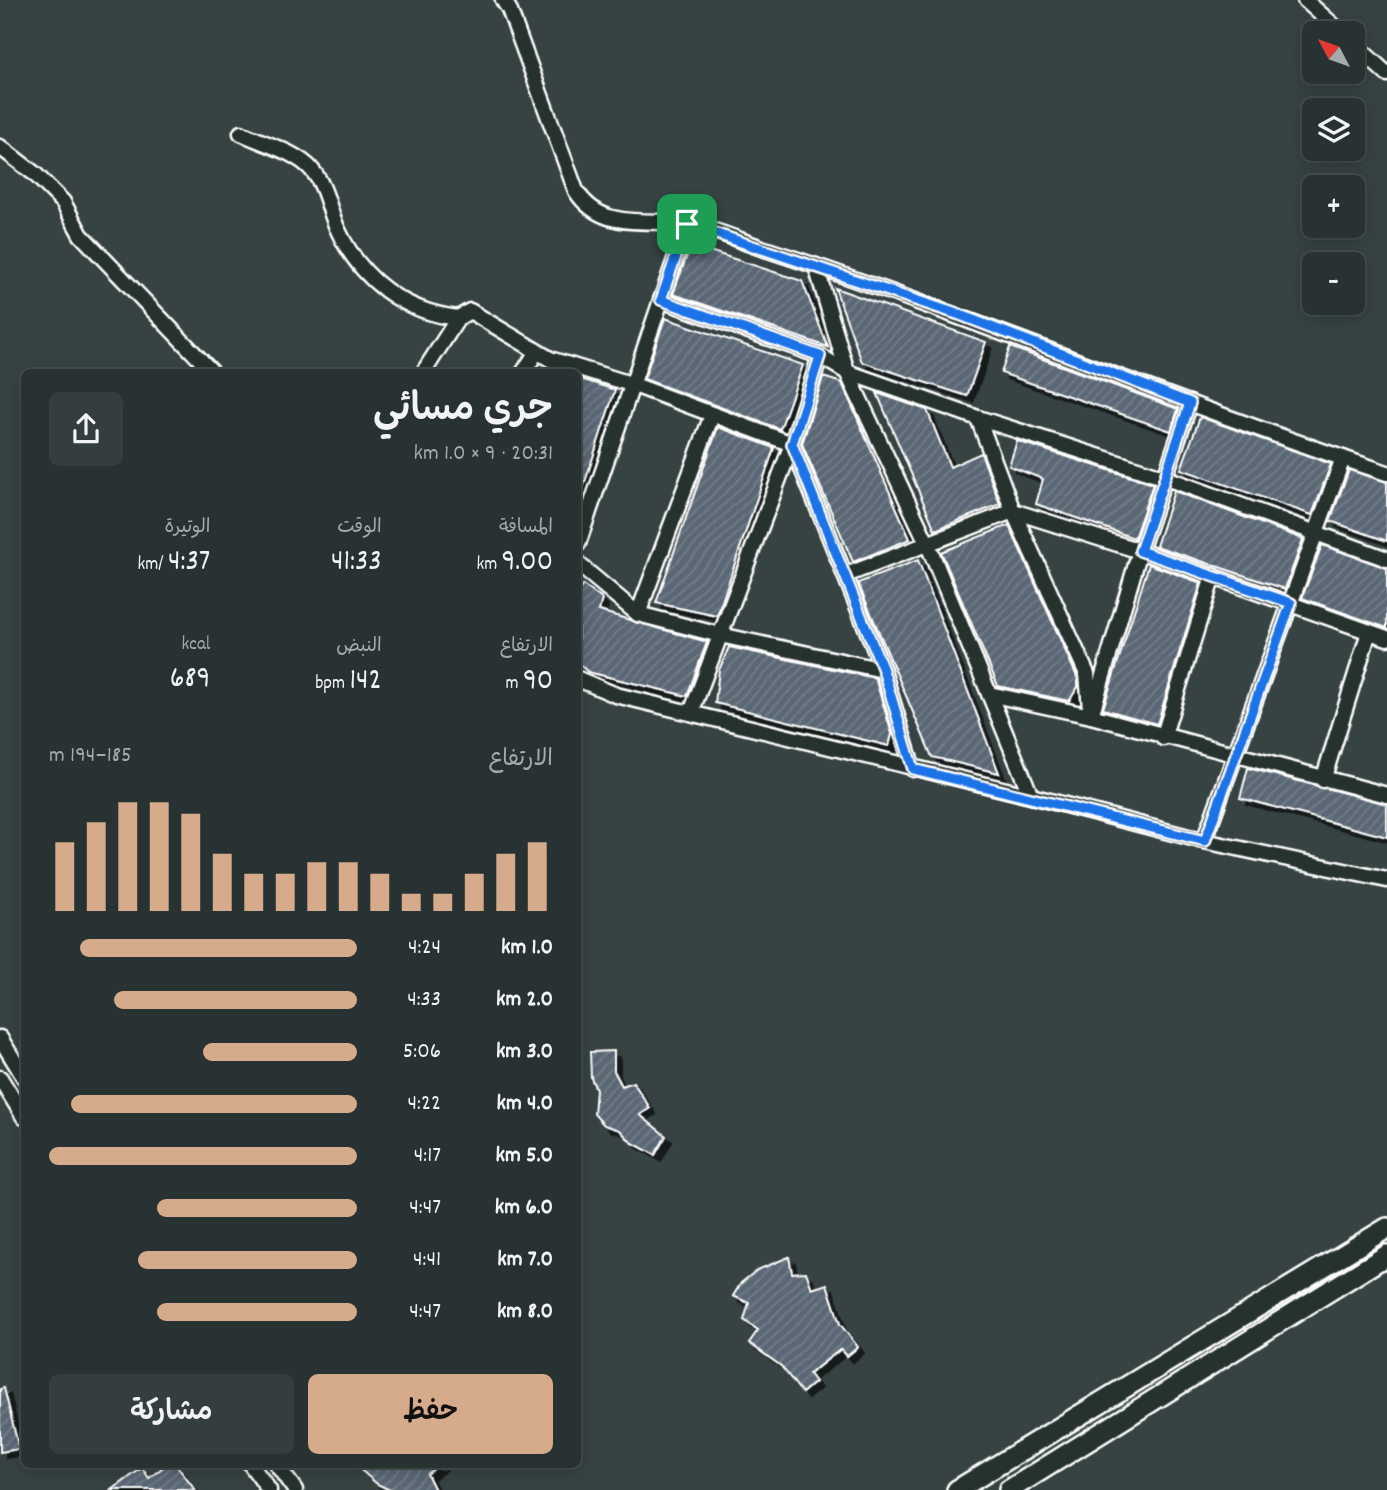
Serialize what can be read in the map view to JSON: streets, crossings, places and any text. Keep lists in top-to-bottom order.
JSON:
{
  "north": "top left",
  "page": {
    "map_buttons": ["+", "−"],
    "heading": ["جري مسائي", "20:31 · 9 × 1.0 km"],
    "stats": [
      ["المسافة", "9.00 km"],
      ["الوقت", "41:33"],
      ["الوتيرة", "4:37 /km"],
      ["الارتفاع", "90 m"],
      ["النبض", "142 bpm"],
      ["kcal", "689"]
    ],
    "chart": ["الارتفاع", "185–194 m"],
    "list": [
      {
        "name": "1.0 km",
        "note": "4:24"
      },
      {
        "name": "2.0 km",
        "note": "4:33"
      },
      {
        "name": "3.0 km",
        "note": "5:06"
      },
      {
        "name": "4.0 km",
        "note": "4:22"
      },
      {
        "name": "5.0 km",
        "note": "4:17"
      },
      {
        "name": "6.0 km",
        "note": "4:47"
      },
      {
        "name": "7.0 km",
        "note": "4:41"
      },
      {
        "name": "8.0 km",
        "note": "4:47"
      }
    ],
    "buttons": ["حفظ", "مشاركة"]
  }
}
